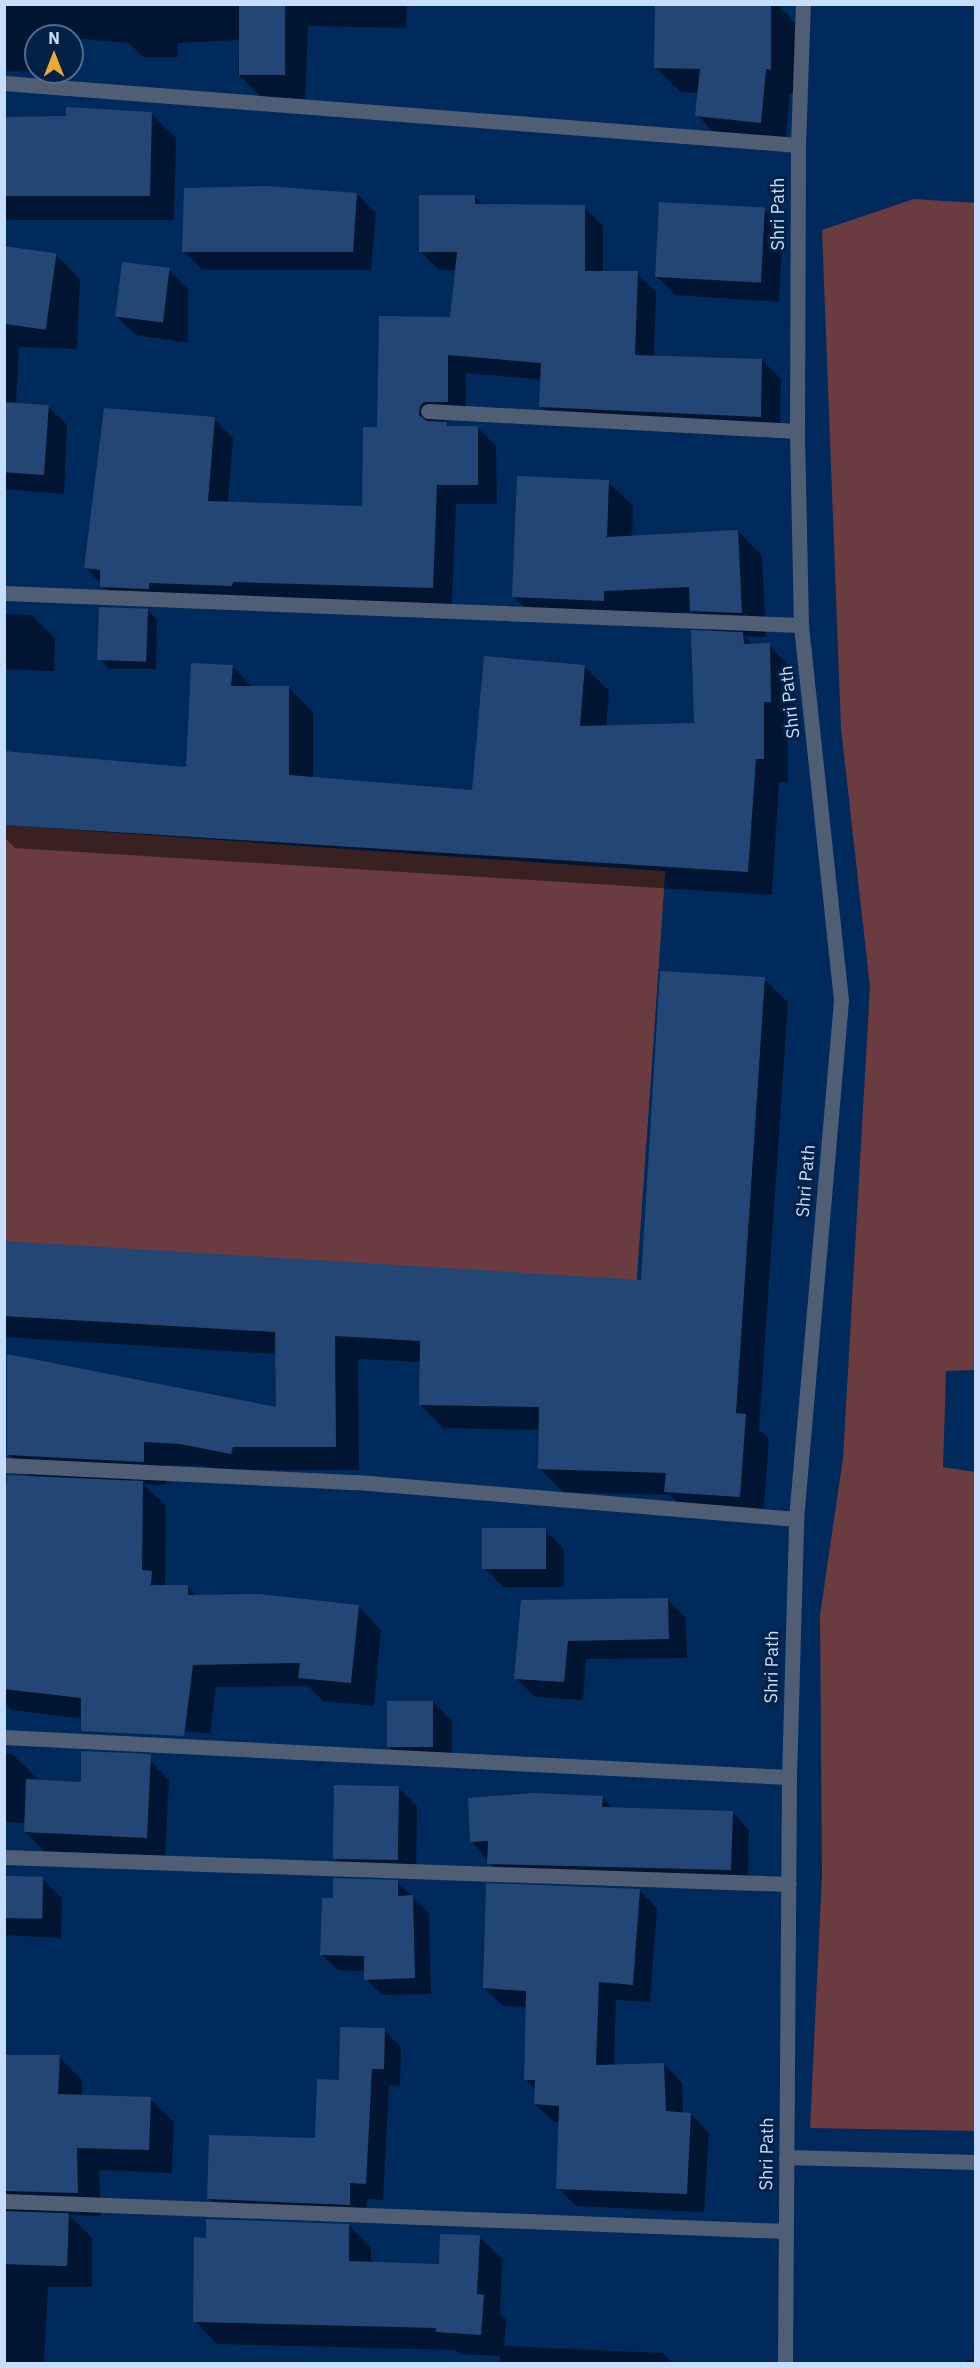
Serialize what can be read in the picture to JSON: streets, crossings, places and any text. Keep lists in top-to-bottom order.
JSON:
{
  "streets": {
    "street": ["Shri Path"]
  },
  "north": "top"
}
